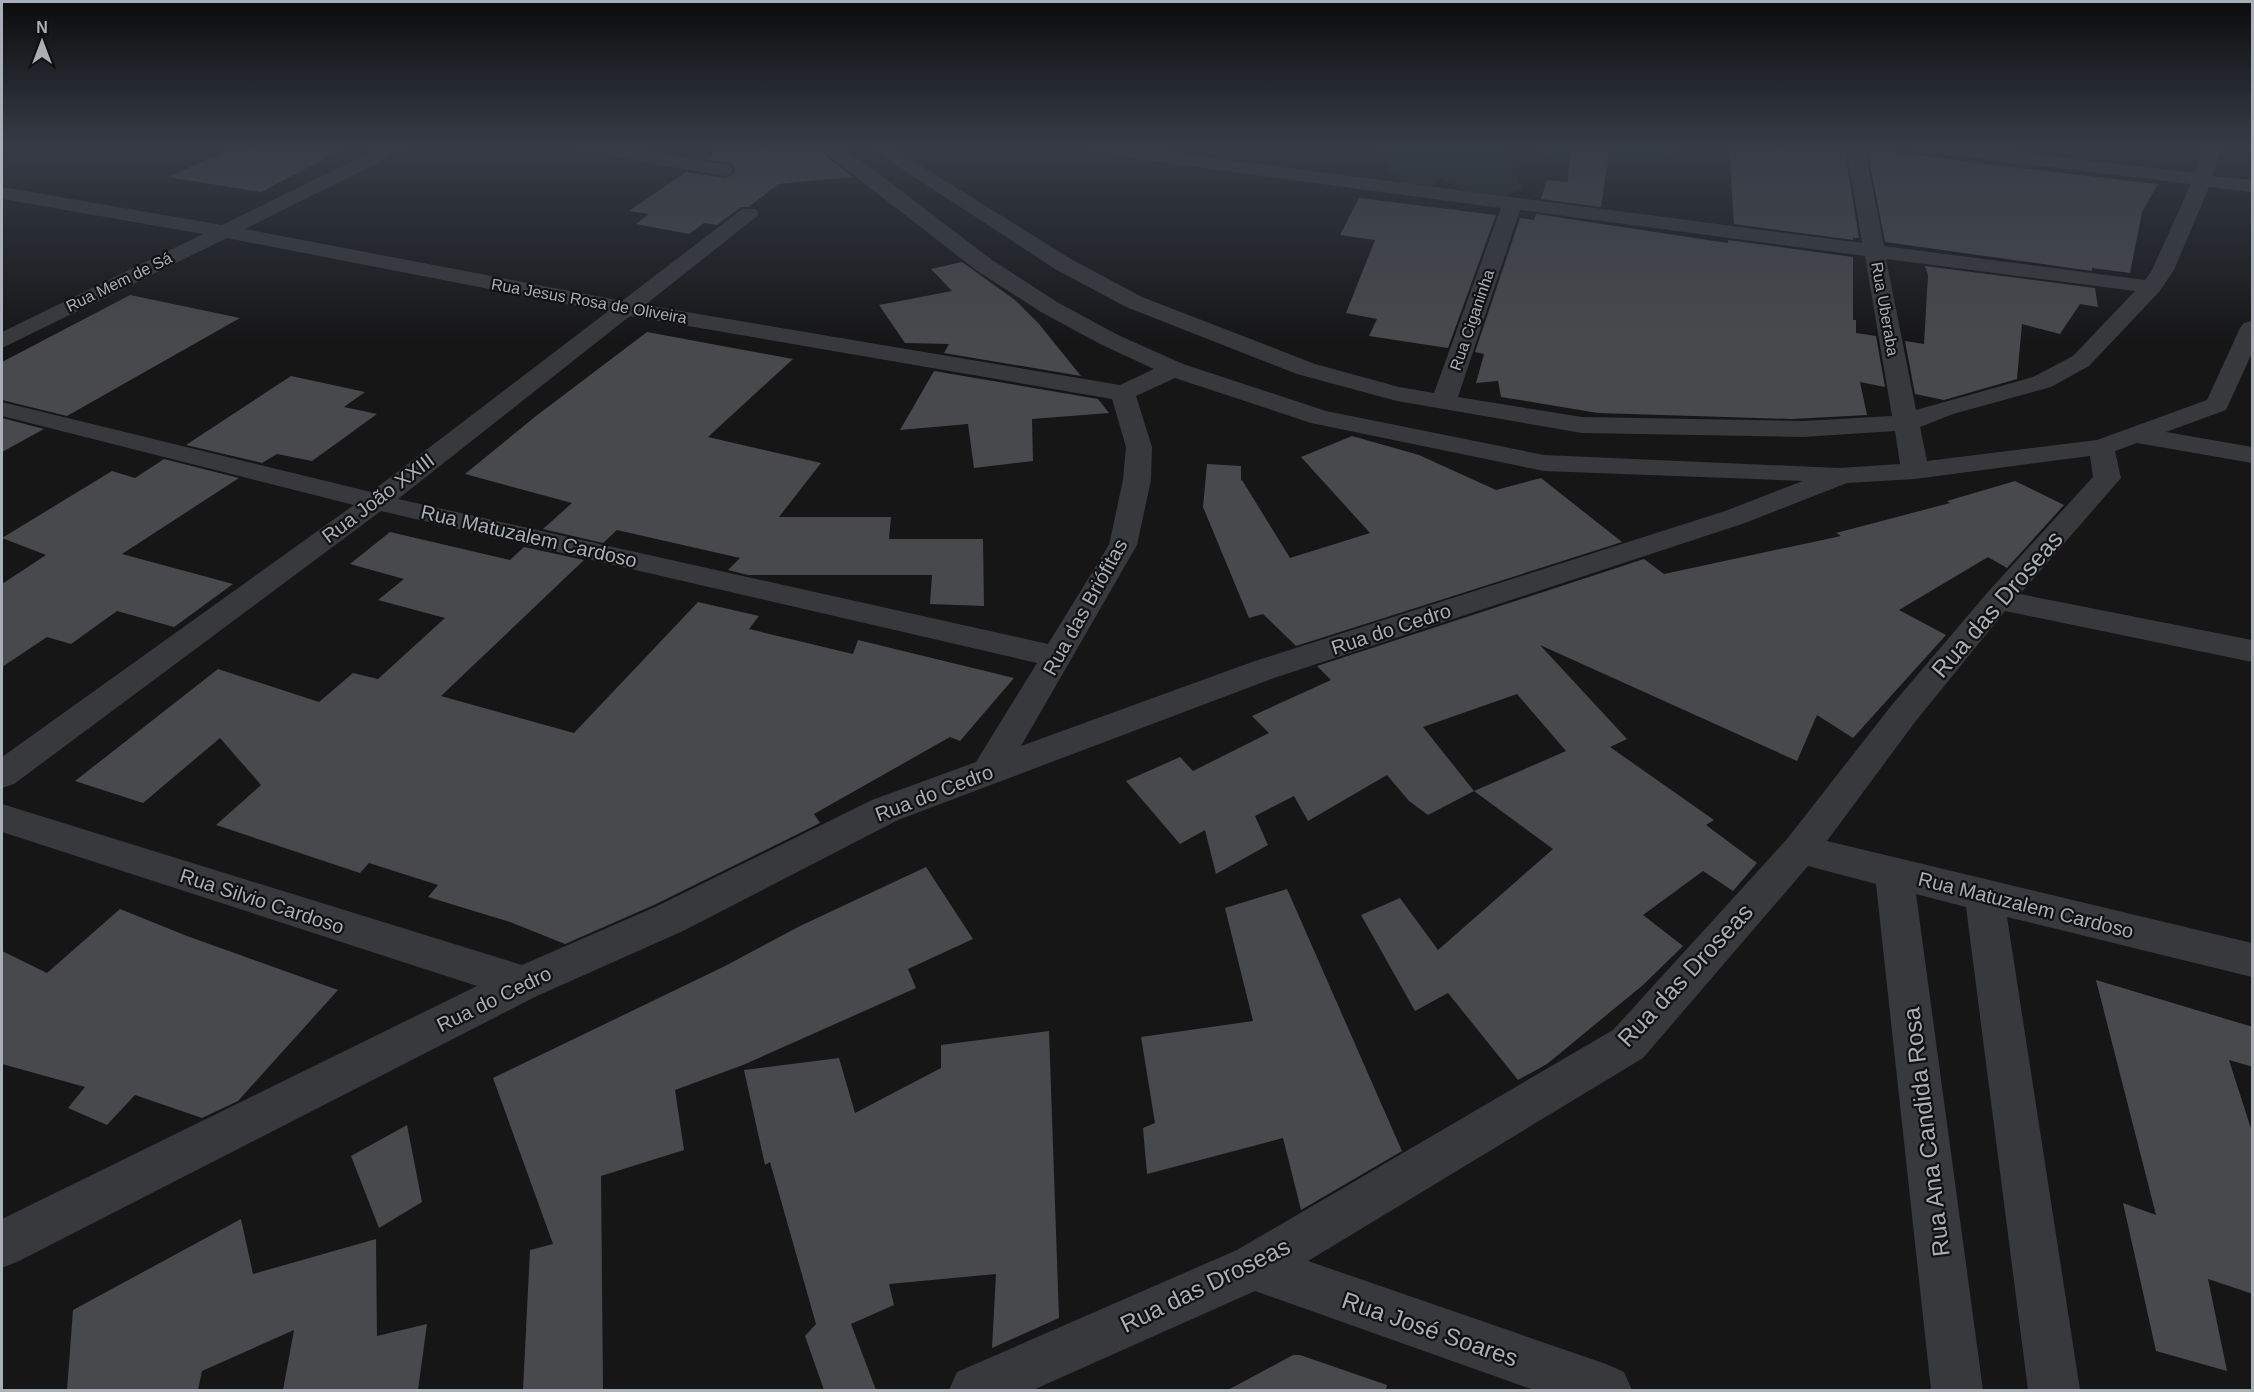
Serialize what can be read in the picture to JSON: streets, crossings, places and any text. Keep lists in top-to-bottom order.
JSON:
{
  "streets": {
    "street": [
      "Rua Mem de Sá",
      "Rua Jesus Rosa de Oliveira",
      "Rua Uberaba",
      "Rua Ciganinha",
      "Rua João XXIII",
      "Rua Matuzalem Cardoso",
      "Rua das Droseas",
      "Rua das Briófitas",
      "Rua do Cedro",
      "Rua Silvio Cardoso",
      "Rua Ana Candida Rosa",
      "Rua José Soares"
    ]
  },
  "crossings": [
    ["Rua Mem de Sá", "Rua Jesus Rosa de Oliveira"],
    ["Rua Jesus Rosa de Oliveira", "Rua João XXIII"],
    ["Rua Jesus Rosa de Oliveira", "Rua das Briófitas"],
    ["Rua Uberaba", "Rua do Cedro"],
    ["Rua João XXIII", "Rua Matuzalem Cardoso"],
    ["Rua Matuzalem Cardoso", "Rua das Droseas"],
    ["Rua Matuzalem Cardoso", "Rua das Briófitas"],
    ["Rua Matuzalem Cardoso", "Rua Ana Candida Rosa"],
    ["Rua das Droseas", "Rua do Cedro"],
    ["Rua das Droseas", "Rua José Soares"],
    ["Rua das Briófitas", "Rua do Cedro"],
    ["Rua do Cedro", "Rua Silvio Cardoso"]
  ],
  "north": "top"
}
